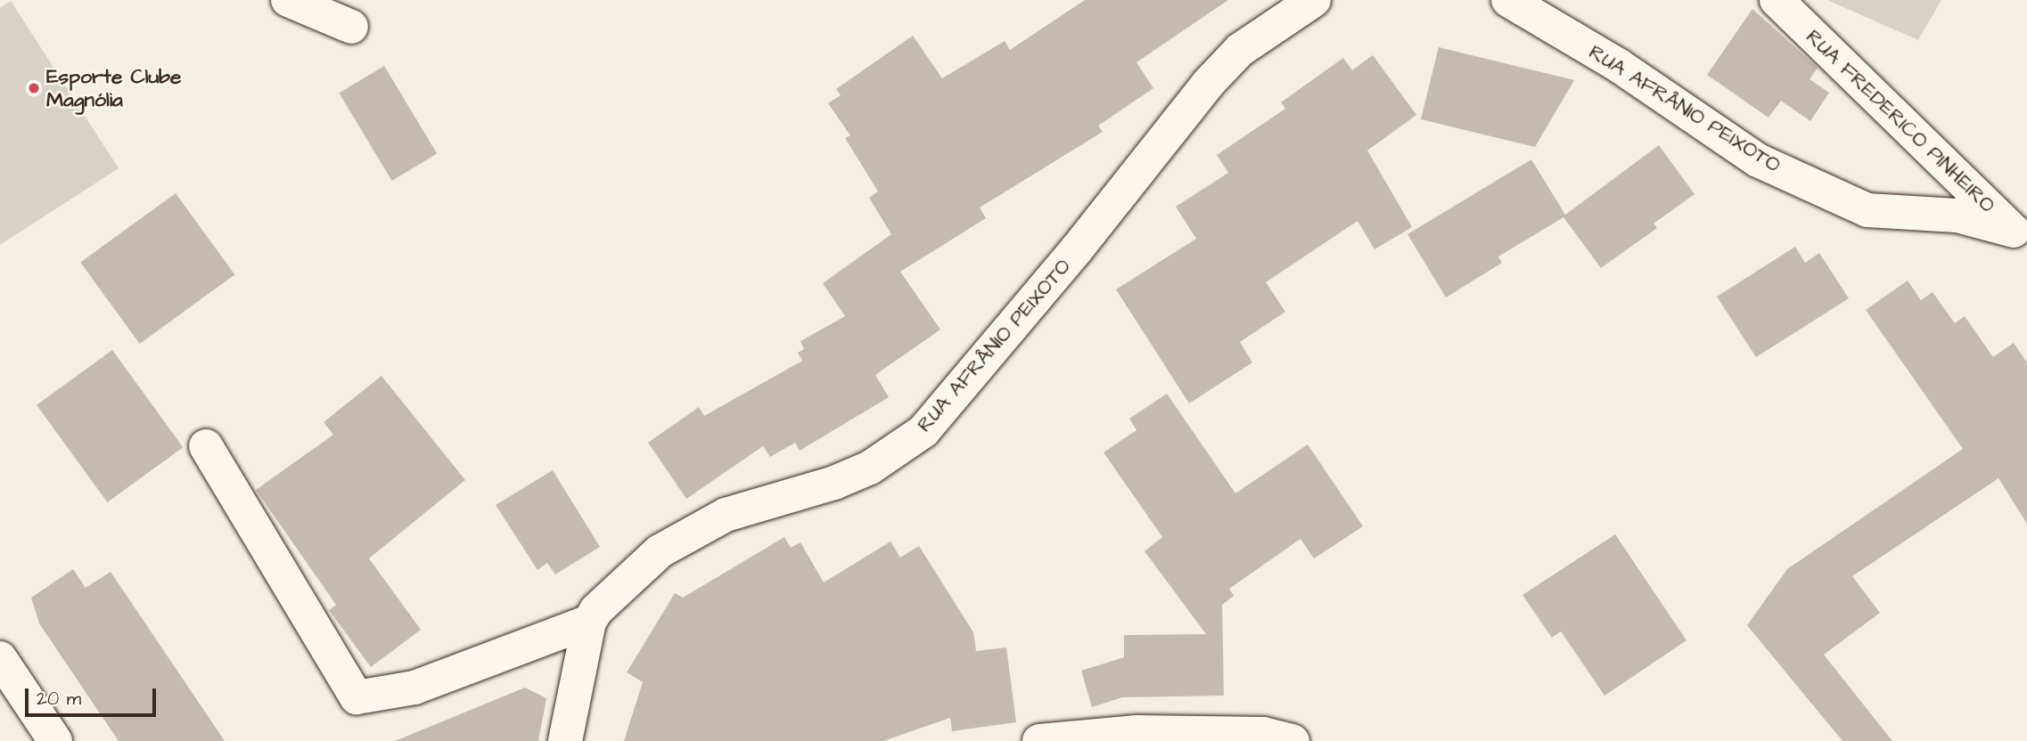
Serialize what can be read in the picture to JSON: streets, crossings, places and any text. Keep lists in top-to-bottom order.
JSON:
{
  "streets": {
    "street": ["RUA AFRÂNIO PEIXOTO", "RUA FREDERICO PINHEIRO"]
  },
  "crossings": [
    ["RUA AFRÂNIO PEIXOTO", "RUA FREDERICO PINHEIRO"]
  ],
  "places": ["Esporte Clube Magnólia"],
  "scale_bar": "20 m"
}
